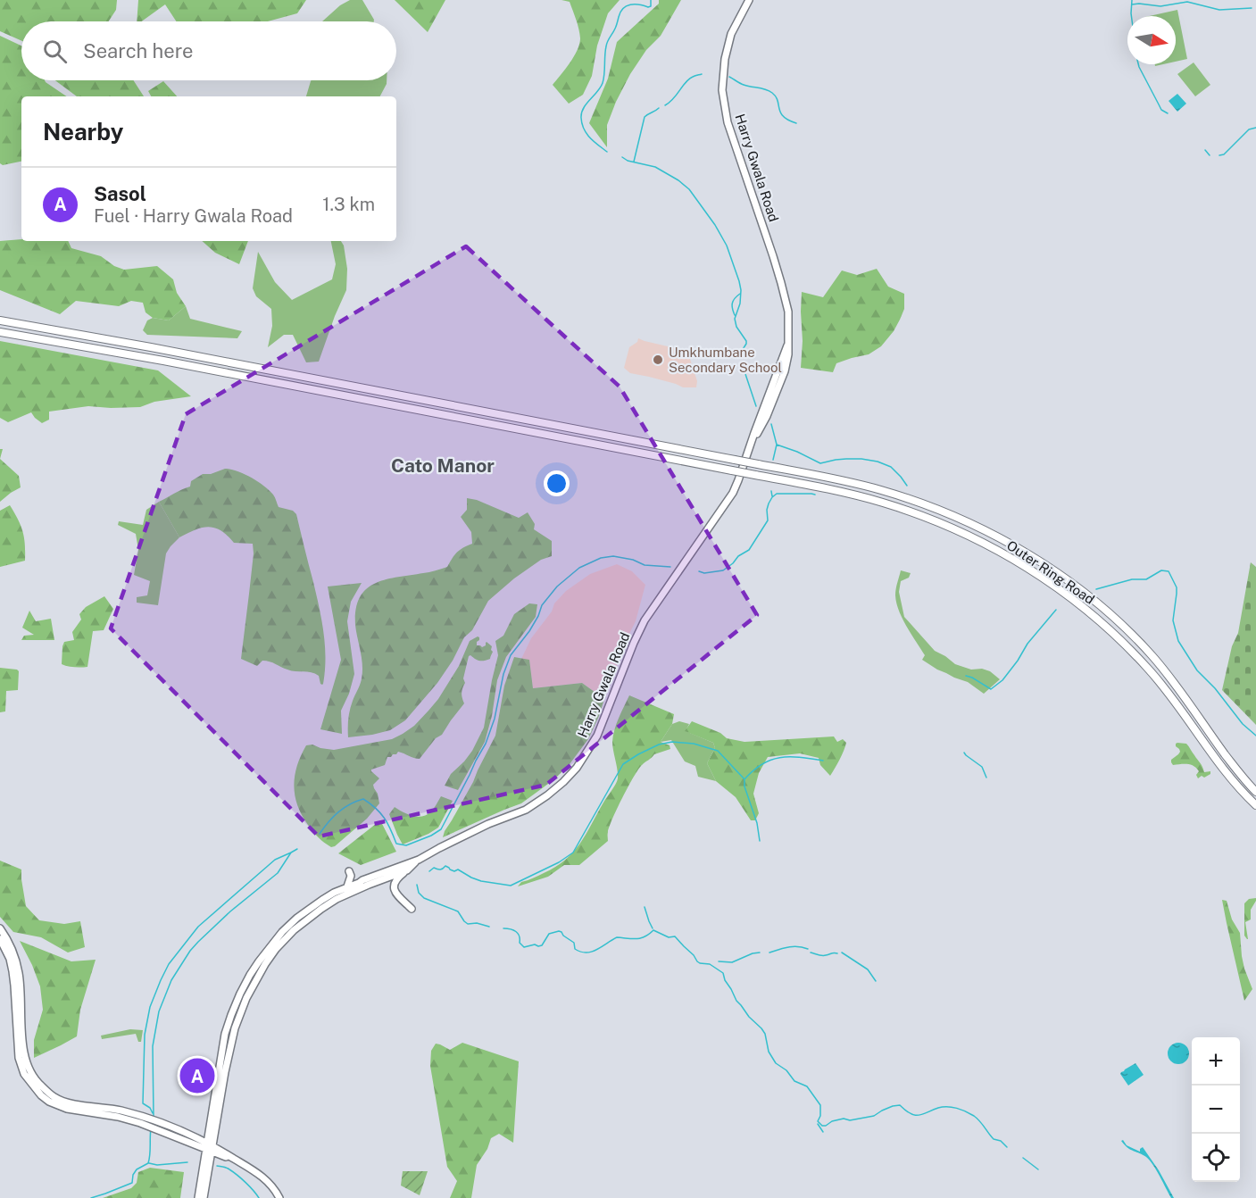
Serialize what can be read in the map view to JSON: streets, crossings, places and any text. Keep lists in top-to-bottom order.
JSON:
{
  "streets": {
    "highway": ["Outer Ring Road"],
    "main road": ["Harry Gwala Road"]
  },
  "districts": ["Cato Manor"],
  "places": ["Umkhumbane Secondary School"],
  "north": "right",
  "page": {
    "search": "Search here",
    "heading": "Nearby",
    "list": [
      {
        "mark": "A",
        "name": "Sasol",
        "note": "Fuel · Harry Gwala Road",
        "value": "1.3 km"
      }
    ],
    "map_buttons": ["+", "−"],
    "pins": "A"
  }
}
